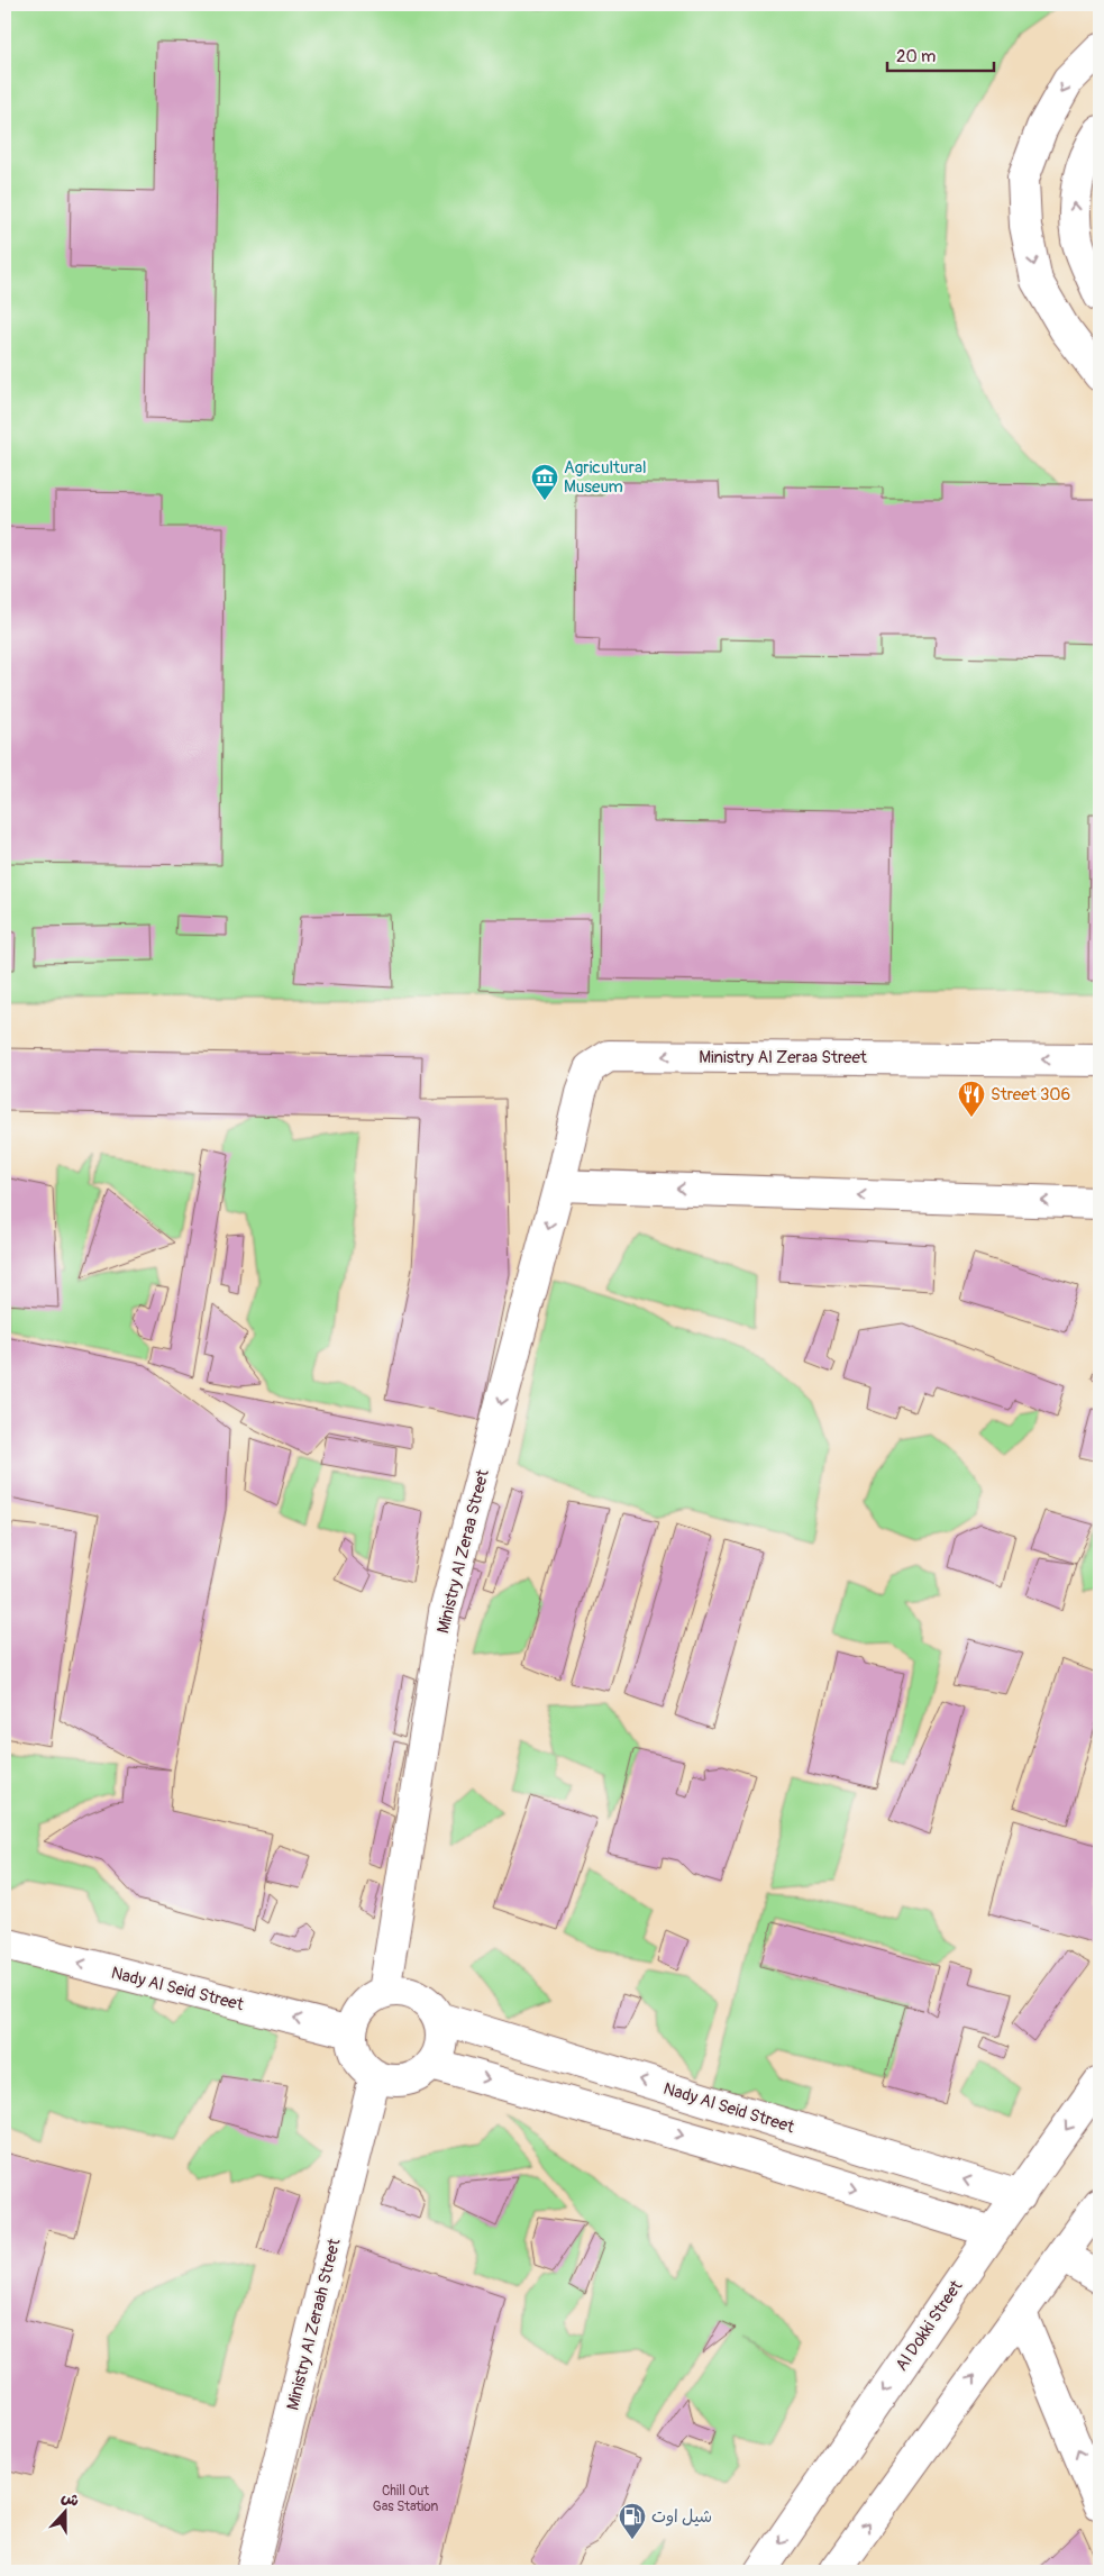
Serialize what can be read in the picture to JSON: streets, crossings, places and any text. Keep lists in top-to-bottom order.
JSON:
{
  "streets": {
    "main road": [
      "Ministry Al Zeraa Street",
      "Nady Al Seid Street",
      "Ministry Al Zeraah Street",
      "Al Dokki Street"
    ]
  },
  "crossings": [
    ["Ministry Al Zeraa Street", "Nady Al Seid Street"],
    ["Ministry Al Zeraa Street", "Ministry Al Zeraah Street"],
    ["Nady Al Seid Street", "Ministry Al Zeraah Street"],
    ["Nady Al Seid Street", "Al Dokki Street"]
  ],
  "one_way": ["Ministry Al Zeraa Street"],
  "places": {
    "museum": ["Agricultural Museum"],
    "restaurant": ["Street 306"],
    "fuel station": ["شيل اوت"]
  },
  "house_numbers": ["Chill Out Gas Station"],
  "scale_bar": "20 m",
  "north": "top"
}
